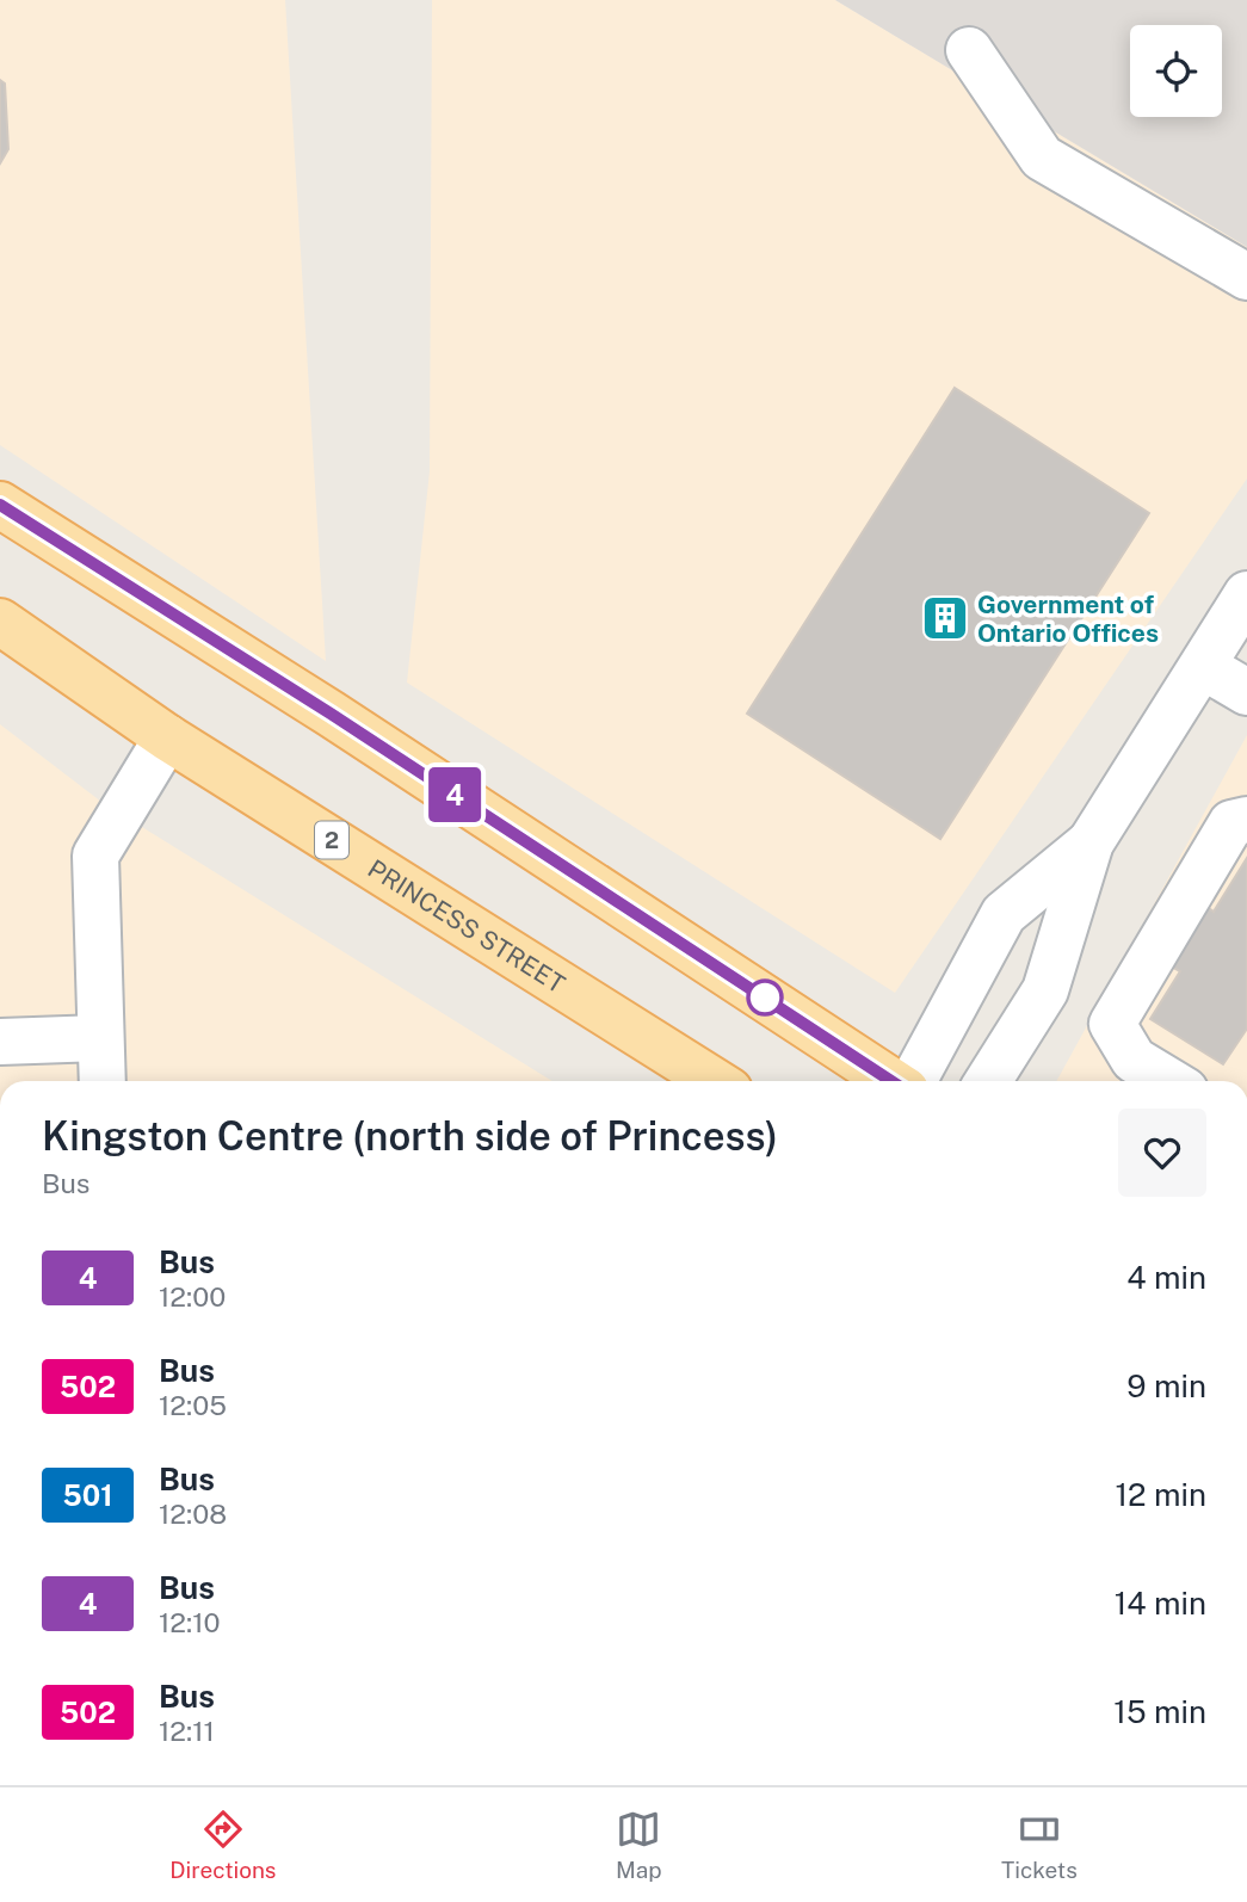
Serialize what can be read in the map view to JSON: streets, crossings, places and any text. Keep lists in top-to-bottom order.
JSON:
{
  "streets": {
    "main road": ["2", "PRINCESS STREET"]
  },
  "places": {
    "building": ["Government of Ontario Offices"]
  },
  "lines": ["bus line 4"],
  "page": {
    "on_map": "4",
    "heading": ["Kingston Centre (north side of Princess)", "Bus"],
    "list": [
      {
        "mark": "4",
        "name": "Bus",
        "note": "12:00",
        "value": "4 min"
      },
      {
        "mark": "502",
        "name": "Bus",
        "note": "12:05",
        "value": "9 min"
      },
      {
        "mark": "501",
        "name": "Bus",
        "note": "12:08",
        "value": "12 min"
      },
      {
        "mark": "4",
        "name": "Bus",
        "note": "12:10",
        "value": "14 min"
      },
      {
        "mark": "502",
        "name": "Bus",
        "note": "12:11",
        "value": "15 min"
      }
    ],
    "tabs": ["Directions", "Map", "Tickets"]
  }
}
